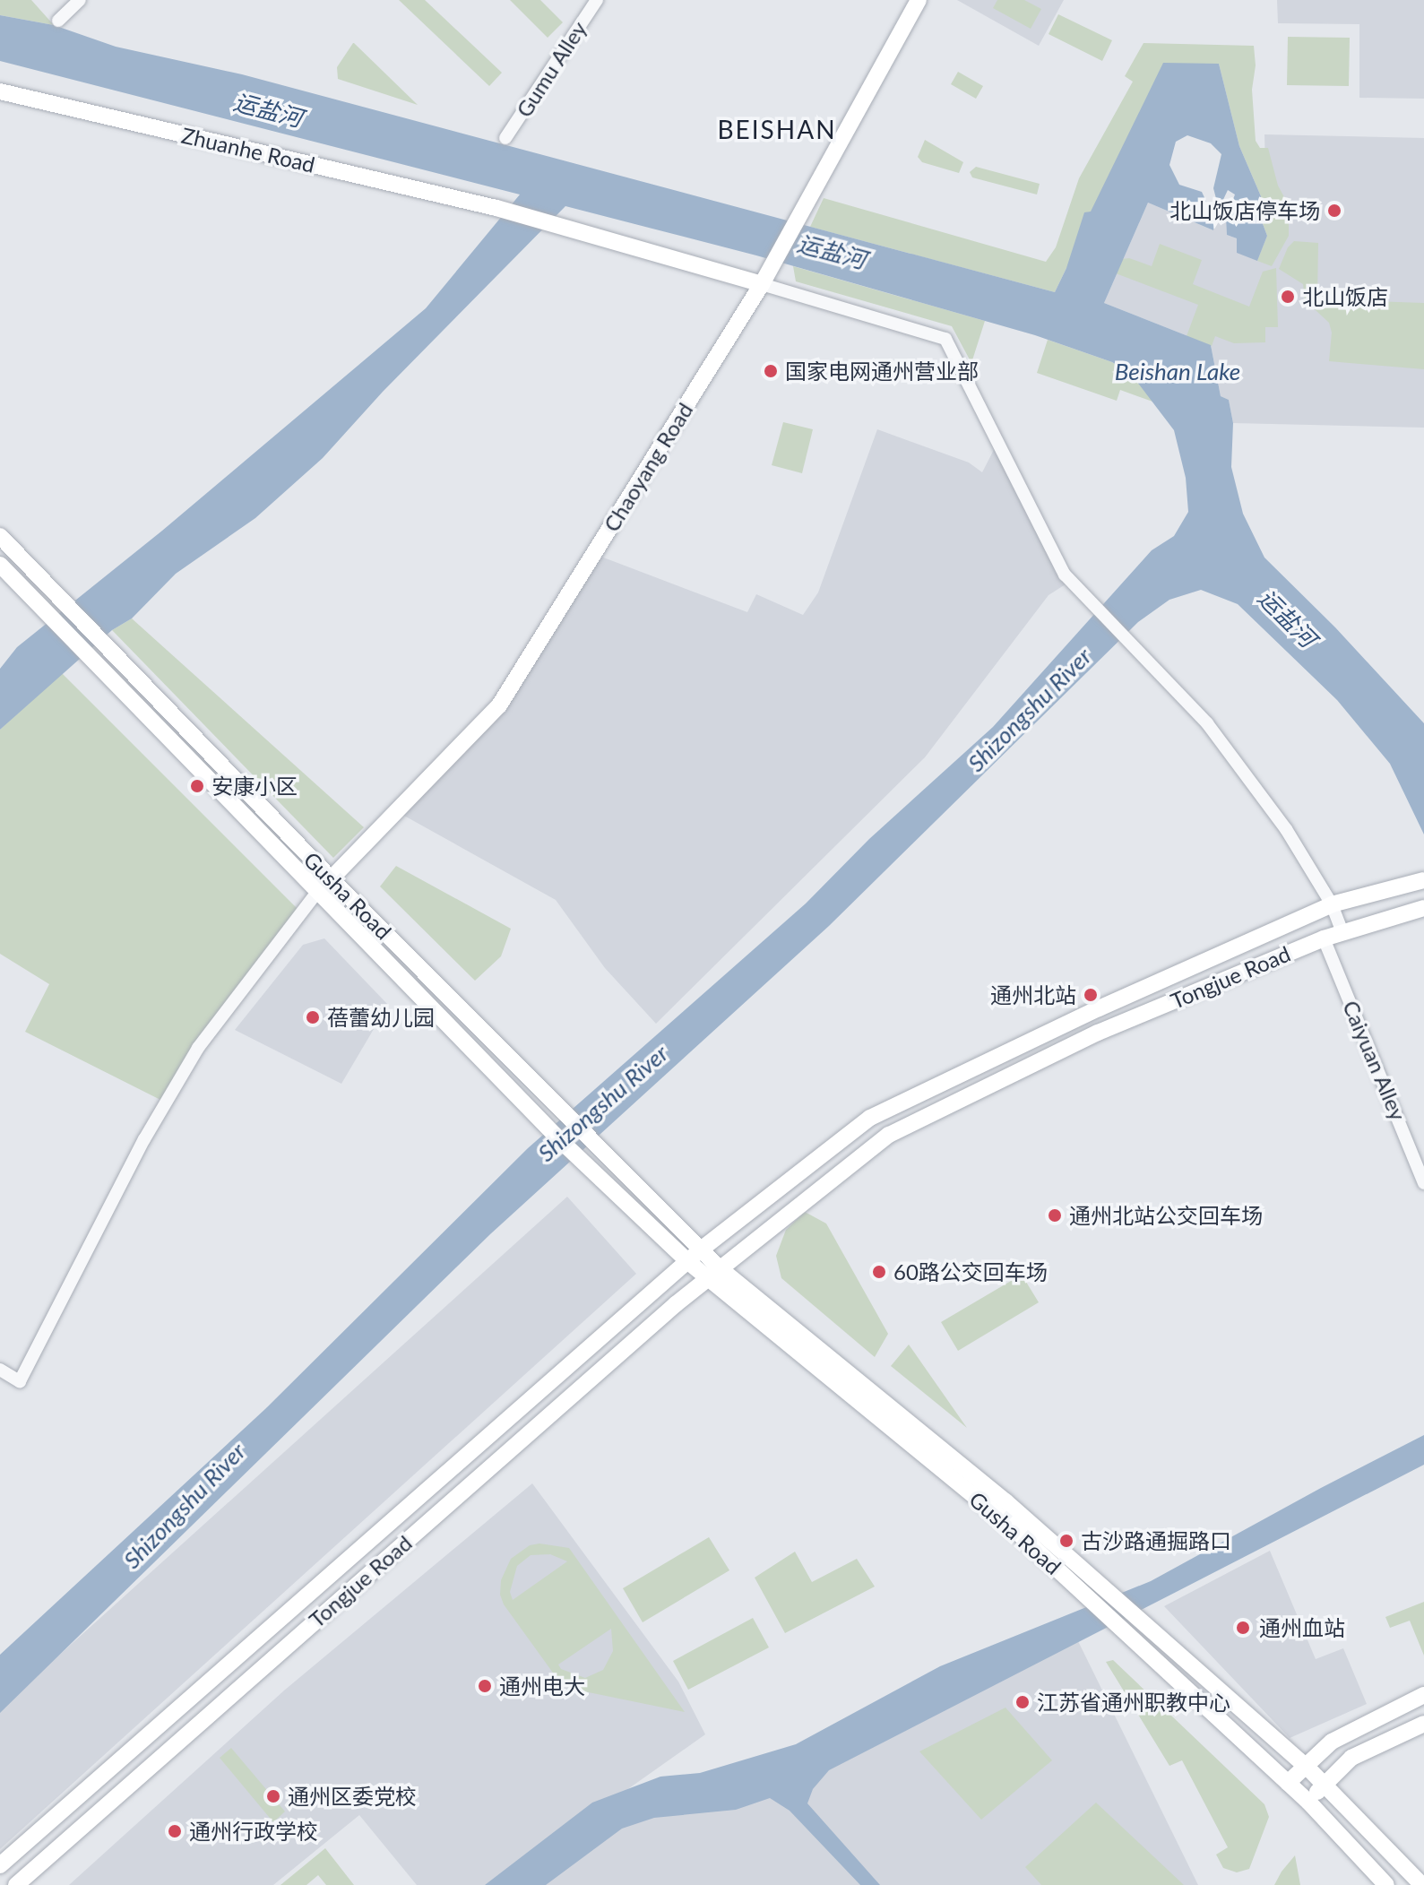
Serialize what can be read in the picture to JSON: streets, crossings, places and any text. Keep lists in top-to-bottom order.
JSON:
{
  "streets": {
    "main road": [
      "Zhuanhe Road",
      "Chaoyang Road",
      "Gusha Road",
      "Tongjue Road"
    ],
    "street": ["Gumu Alley", "Caiyuan Alley"]
  },
  "crossings": [
    ["Zhuanhe Road", "Chaoyang Road"],
    ["Chaoyang Road", "Gusha Road"],
    ["Gusha Road", "Tongjue Road"],
    ["Tongjue Road", "Caiyuan Alley"]
  ],
  "districts": ["BEISHAN"],
  "water": ["运盐河", "Beishan Lake", "Shizongshu River"],
  "places": [
    "北山饭店停车场",
    "北山饭店",
    "国家电网通州营业部",
    "安康小区",
    "通州北站",
    "蓓蕾幼儿园",
    "通州北站公交回车场",
    "60路公交回车场",
    "古沙路通掘路口",
    "通州血站",
    "通州电大",
    "江苏省通州职教中心",
    "通州区委党校",
    "通州行政学校"
  ]
}
